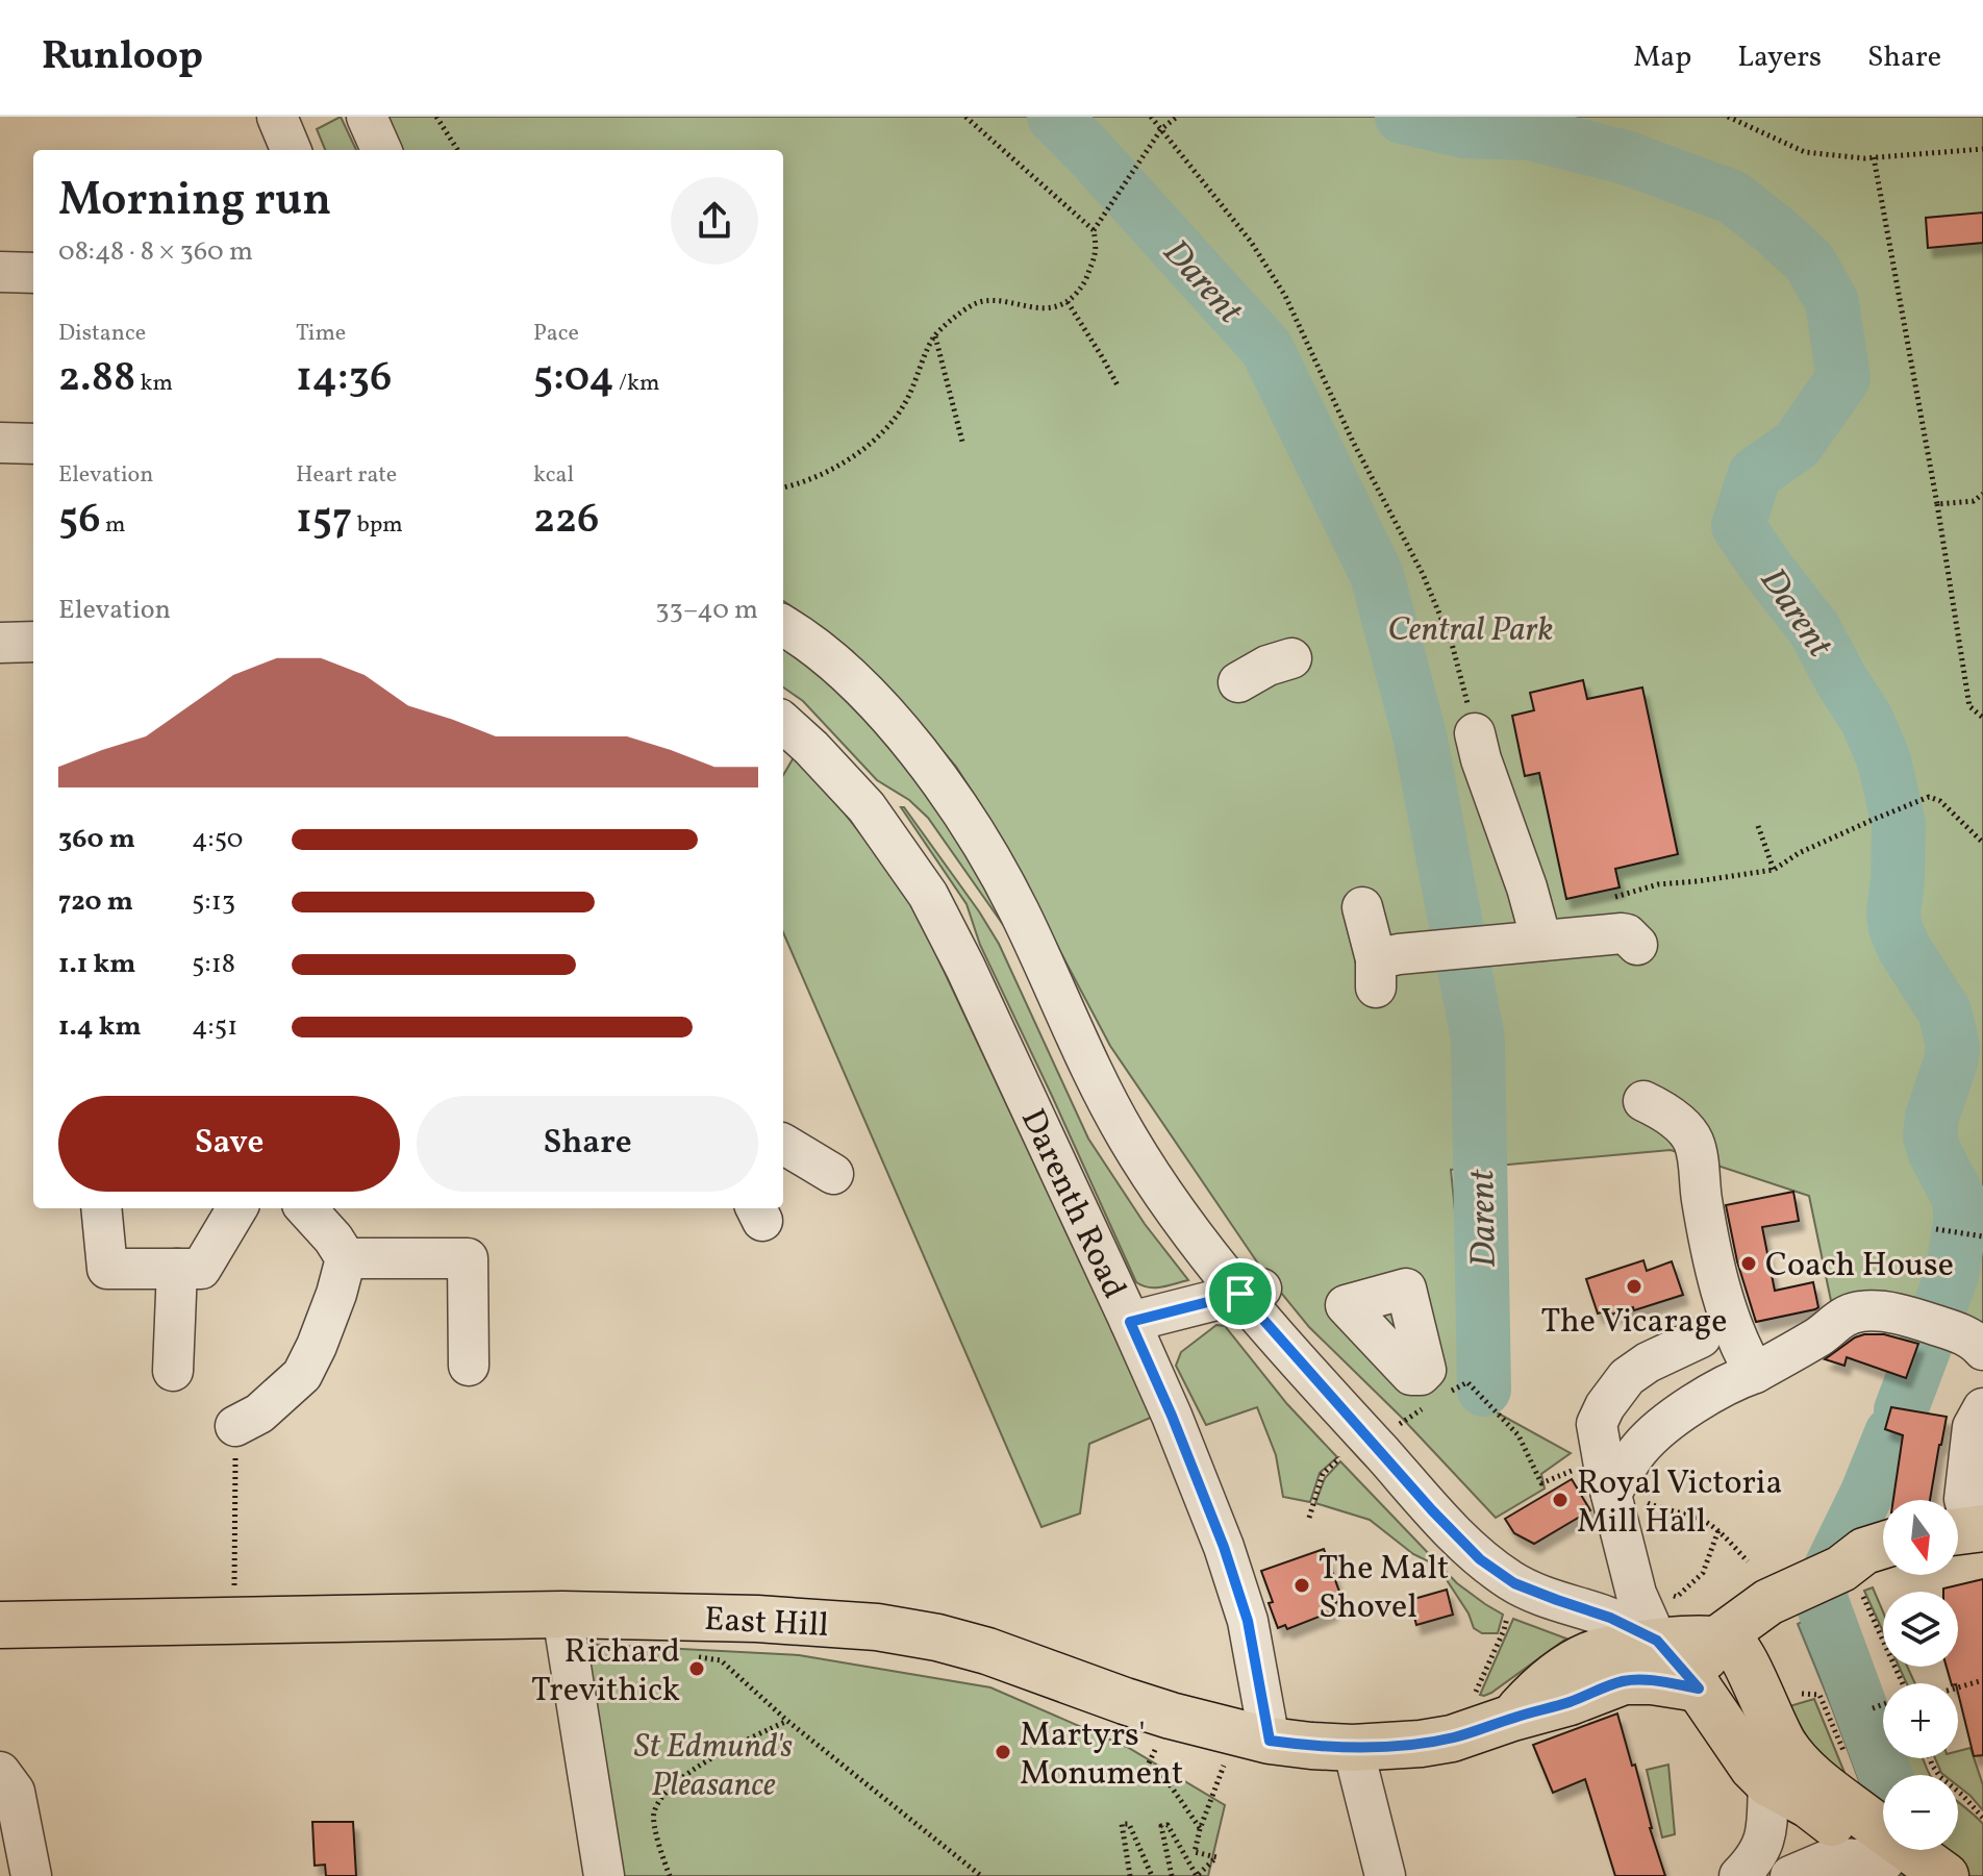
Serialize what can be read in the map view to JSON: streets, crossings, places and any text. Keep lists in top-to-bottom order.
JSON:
{
  "streets": {
    "main road": ["East Hill"],
    "street": ["Darenth Road"]
  },
  "crossings": [
    ["Darenth Road", "East Hill"]
  ],
  "water": ["Darent"],
  "parks": ["Central Park", "St Edmund's Pleasance"],
  "places": [
    "Coach House",
    "The Vicarage",
    "Royal Victoria Mill Hall",
    "The Malt Shovel",
    "Richard Trevithick",
    "Martyrs' Monument"
  ],
  "north": "bottom",
  "page": {
    "header": "Runloop",
    "nav": ["Map", "Layers", "Share"],
    "heading": ["Morning run", "08:48 · 8 × 360 m"],
    "stats": [
      ["Distance", "2.88 km"],
      ["Time", "14:36"],
      ["Pace", "5:04 /km"],
      ["Elevation", "56 m"],
      ["Heart rate", "157 bpm"],
      ["kcal", "226"]
    ],
    "chart": ["Elevation", "33–40 m"],
    "list": [
      {
        "name": "360 m",
        "note": "4:50"
      },
      {
        "name": "720 m",
        "note": "5:13"
      },
      {
        "name": "1.1 km",
        "note": "5:18"
      },
      {
        "name": "1.4 km",
        "note": "4:51"
      }
    ],
    "buttons": ["Save", "Share"],
    "map_buttons": ["+", "−"]
  }
}
